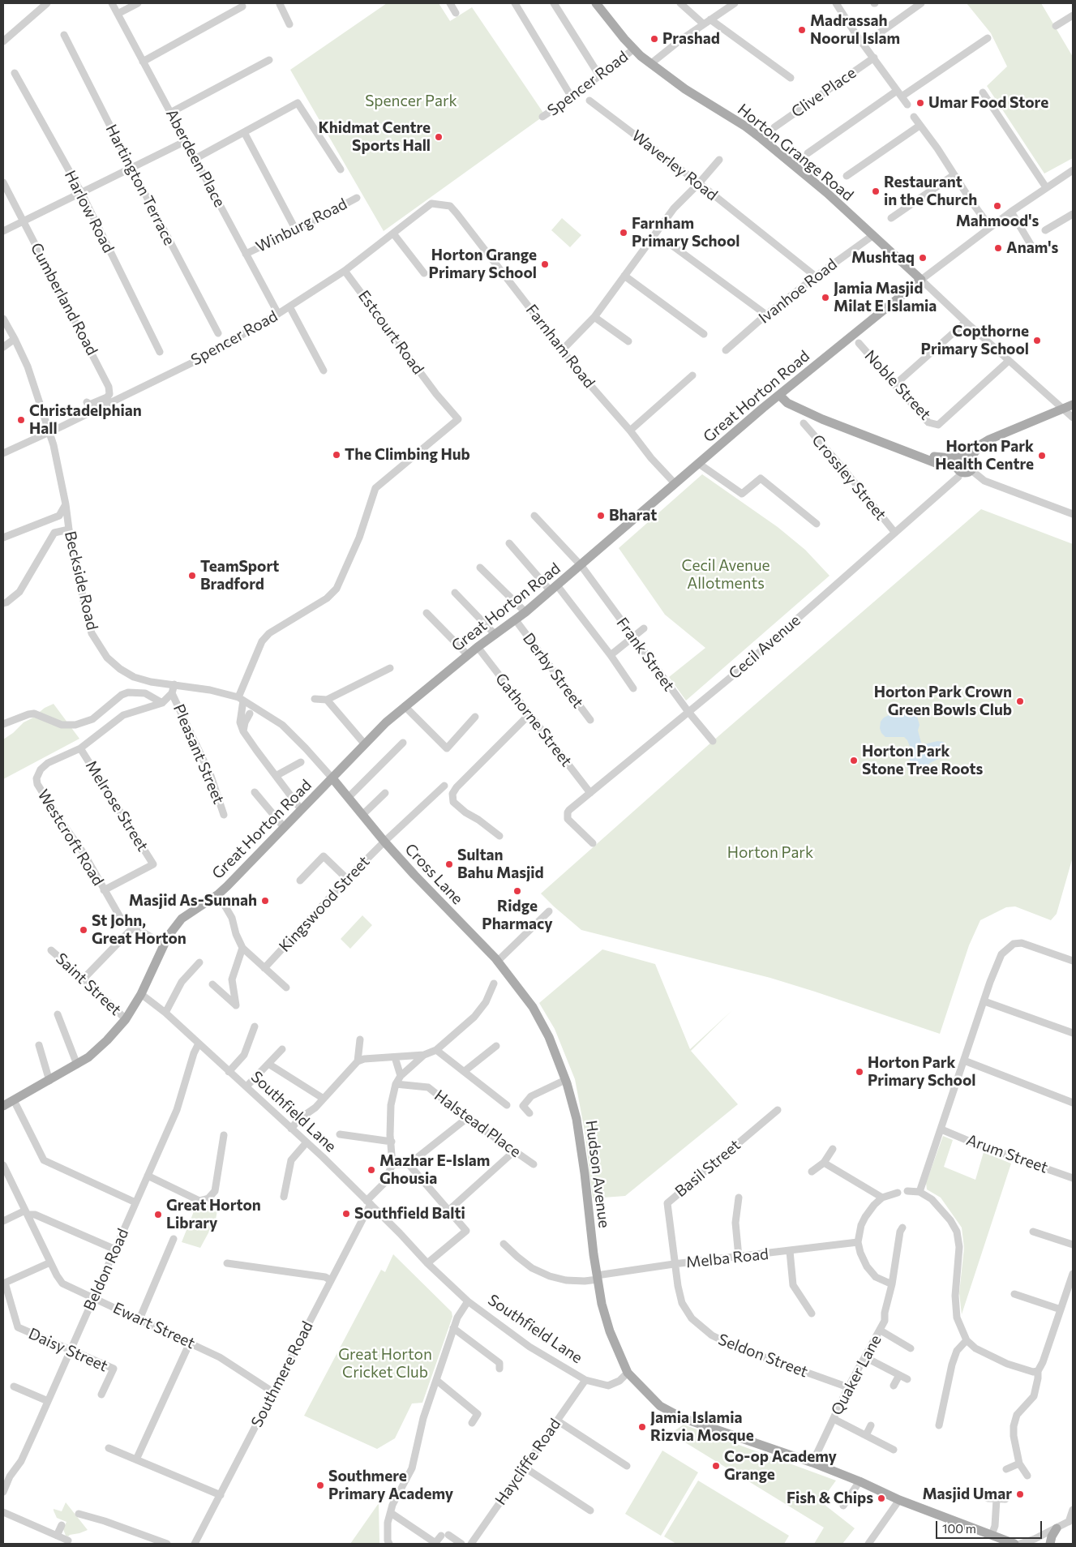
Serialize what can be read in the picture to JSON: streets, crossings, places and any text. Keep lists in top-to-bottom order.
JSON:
{
  "streets": {
    "main road": [
      "Horton Grange Road",
      "Great Horton Road",
      "Cross Lane",
      "Hudson Avenue"
    ],
    "street": [
      "Spencer Road",
      "Clive Place",
      "Aberdeen Place",
      "Waverley Road",
      "Hartington Terrace",
      "Harlow Road",
      "Winburg Road",
      "Ivanhoe Road",
      "Cumberland Road",
      "Estcourt Road",
      "Farnham Road",
      "Noble Street",
      "Crossley Street",
      "Beckside Road",
      "Cecil Avenue",
      "Frank Street",
      "Derby Street",
      "Gathorne Street",
      "Pleasant Street",
      "Melrose Street",
      "Westcroft Road",
      "Kingswood Street",
      "Saint Street",
      "Southfield Lane",
      "Halstead Place",
      "Arum Street",
      "Basil Street",
      "Melba Road",
      "Beldon Road",
      "Ewart Street",
      "Daisy Street",
      "Seldon Street",
      "Southmere Road",
      "Quaker Lane",
      "Haycliffe Road"
    ]
  },
  "crossings": [
    ["Spencer Road", "Horton Grange Road"],
    ["Spencer Road", "Aberdeen Place"],
    ["Spencer Road", "Estcourt Road"],
    ["Spencer Road", "Farnham Road"],
    ["Spencer Road", "Beckside Road"],
    ["Horton Grange Road", "Ivanhoe Road"],
    ["Horton Grange Road", "Great Horton Road"],
    ["Aberdeen Place", "Winburg Road"],
    ["Waverley Road", "Ivanhoe Road"],
    ["Estcourt Road", "Beckside Road"],
    ["Farnham Road", "Great Horton Road"],
    ["Great Horton Road", "Beckside Road"],
    ["Great Horton Road", "Frank Street"],
    ["Great Horton Road", "Derby Street"],
    ["Great Horton Road", "Gathorne Street"],
    ["Great Horton Road", "Westcroft Road"],
    ["Great Horton Road", "Cross Lane"],
    ["Great Horton Road", "Saint Street"],
    ["Great Horton Road", "Southfield Lane"],
    ["Crossley Street", "Cecil Avenue"],
    ["Beckside Road", "Westcroft Road"],
    ["Beckside Road", "Cross Lane"],
    ["Cecil Avenue", "Frank Street"],
    ["Cecil Avenue", "Gathorne Street"],
    ["Pleasant Street", "Westcroft Road"],
    ["Melrose Street", "Westcroft Road"],
    ["Cross Lane", "Kingswood Street"],
    ["Cross Lane", "Hudson Avenue"],
    ["Southfield Lane", "Hudson Avenue"],
    ["Southfield Lane", "Beldon Road"],
    ["Southfield Lane", "Southmere Road"],
    ["Southfield Lane", "Haycliffe Road"],
    ["Basil Street", "Melba Road"],
    ["Basil Street", "Seldon Street"],
    ["Hudson Avenue", "Melba Road"],
    ["Melba Road", "Seldon Street"],
    ["Beldon Road", "Ewart Street"],
    ["Beldon Road", "Daisy Street"],
    ["Ewart Street", "Southmere Road"],
    ["Seldon Street", "Quaker Lane"]
  ],
  "parks": [
    "Spencer Park",
    "Cecil Avenue Allotments",
    "Horton Park",
    "Great Horton Cricket Club"
  ],
  "places": [
    "Madrassah Noorul Islam",
    "Prashad",
    "Umar Food Store",
    "Khidmat Centre Sports Hall",
    "Restaurant in the Church",
    "Mahmood's",
    "Farnham Primary School",
    "Anam's",
    "Mushtaq",
    "Horton Grange Primary School",
    "Jamia Masjid Milat E Islamia",
    "Copthorne Primary School",
    "Christadelphian Hall",
    "The Climbing Hub",
    "Horton Park Health Centre",
    "Bharat",
    "TeamSport Bradford",
    "Horton Park Crown Green Bowls Club",
    "Horton Park Stone Tree Roots",
    "Sultan Bahu Masjid",
    "Ridge Pharmacy",
    "Masjid As-Sunnah",
    "St John, Great Horton",
    "Horton Park Primary School",
    "Mazhar E-Islam Ghousia",
    "Southfield Balti",
    "Great Horton Library",
    "Jamia Islamia Rizvia Mosque",
    "Co-op Academy Grange",
    "Southmere Primary Academy",
    "Masjid Umar",
    "Fish & Chips"
  ],
  "scale_bar": "100 m"
}
